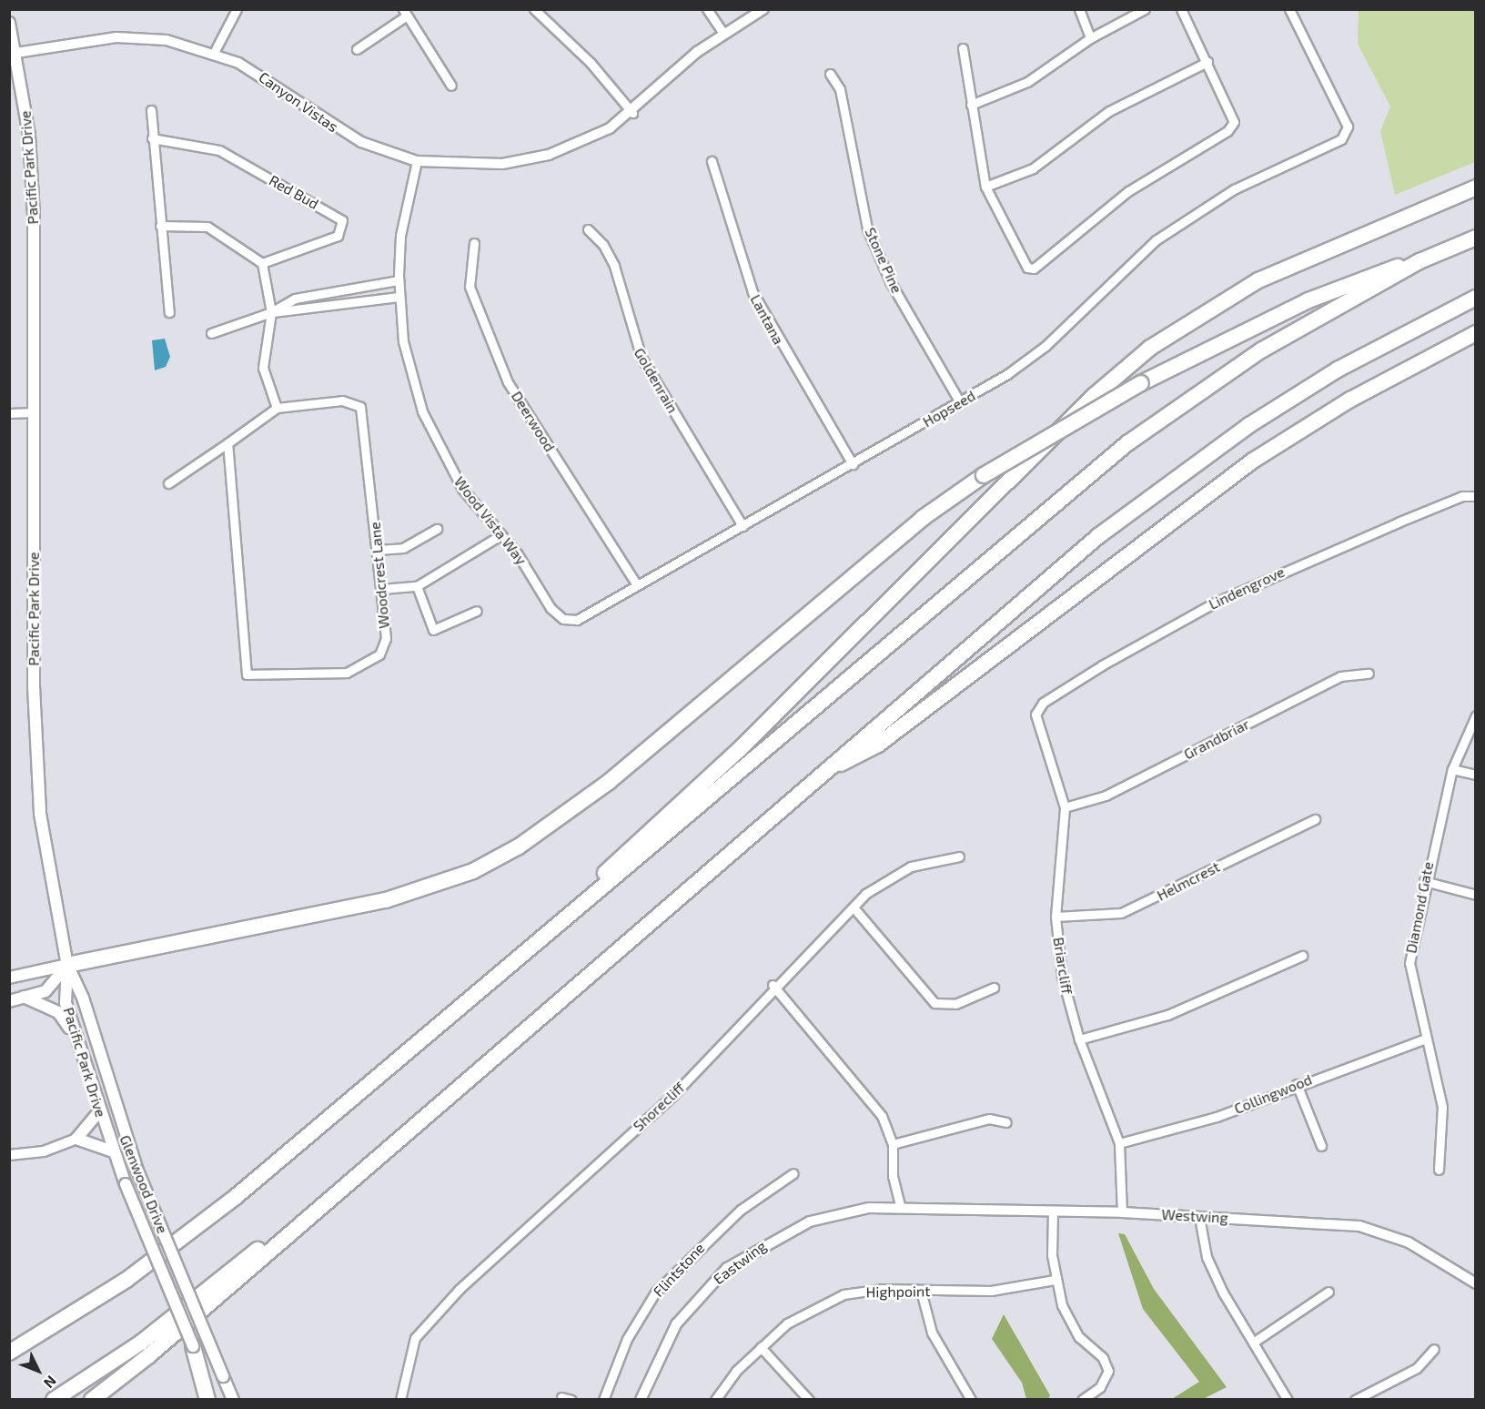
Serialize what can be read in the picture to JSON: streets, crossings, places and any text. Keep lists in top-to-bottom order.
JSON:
{
  "streets": {
    "main road": ["Pacific Park Drive", "Glenwood Drive"],
    "street": [
      "Canyon Vistas",
      "Red Bud",
      "Stone Pine",
      "Lantana",
      "Goldenrain",
      "Hopseed",
      "Deerwood",
      "Wood Vista Way",
      "Woodcrest Lane",
      "Lindengrove",
      "Grandbriar",
      "Helmcrest",
      "Diamond Gate",
      "Briarcliff",
      "Collingwood",
      "Shorecliff",
      "Westwing",
      "Eastwing",
      "Flintstone",
      "Highpoint"
    ]
  },
  "crossings": [
    ["Canyon Vistas", "Pacific Park Drive"],
    ["Canyon Vistas", "Wood Vista Way"],
    ["Pacific Park Drive", "Glenwood Drive"],
    ["Stone Pine", "Hopseed"],
    ["Lantana", "Hopseed"],
    ["Goldenrain", "Hopseed"],
    ["Hopseed", "Deerwood"],
    ["Hopseed", "Wood Vista Way"],
    ["Lindengrove", "Briarcliff"],
    ["Grandbriar", "Briarcliff"],
    ["Helmcrest", "Briarcliff"],
    ["Diamond Gate", "Collingwood"],
    ["Briarcliff", "Collingwood"],
    ["Briarcliff", "Westwing"],
    ["Westwing", "Eastwing"]
  ],
  "north": "bottom right"
}
